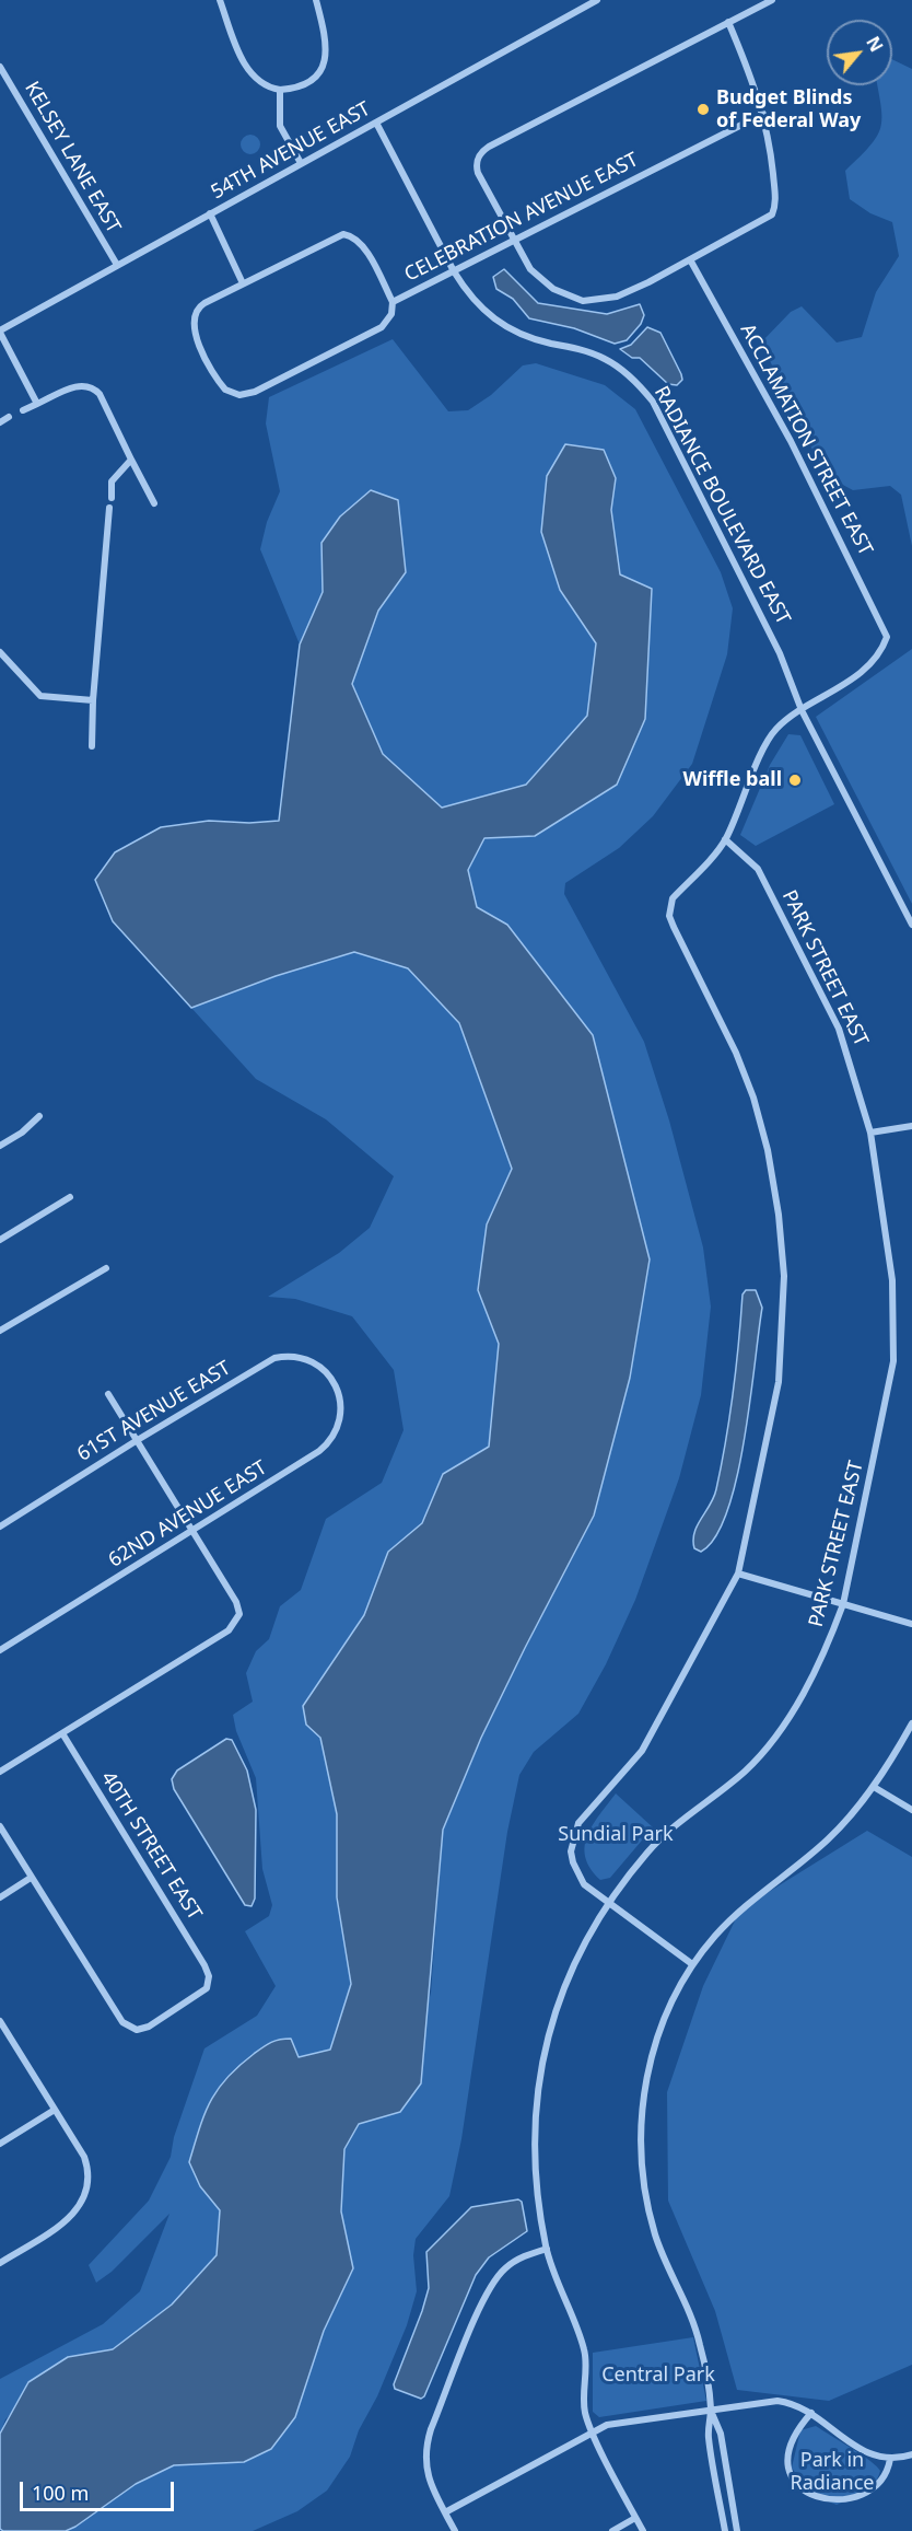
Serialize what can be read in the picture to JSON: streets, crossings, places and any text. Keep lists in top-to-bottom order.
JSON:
{
  "streets": {
    "street": [
      "54TH AVENUE EAST",
      "KELSEY LANE EAST",
      "CELEBRATION AVENUE EAST",
      "ACCLAMATION STREET EAST",
      "RADIANCE BOULEVARD EAST",
      "PARK STREET EAST",
      "61ST AVENUE EAST",
      "62ND AVENUE EAST",
      "40TH STREET EAST"
    ]
  },
  "crossings": [
    ["54TH AVENUE EAST", "KELSEY LANE EAST"],
    ["54TH AVENUE EAST", "RADIANCE BOULEVARD EAST"],
    ["CELEBRATION AVENUE EAST", "RADIANCE BOULEVARD EAST"],
    ["ACCLAMATION STREET EAST", "RADIANCE BOULEVARD EAST"],
    ["61ST AVENUE EAST", "62ND AVENUE EAST"]
  ],
  "parks": ["Sundial Park", "Central Park", "Park in Radiance"],
  "places": ["Budget Blinds of Federal Way", "Wiffle ball"],
  "scale_bar": "100 m",
  "north": "top right"
}
